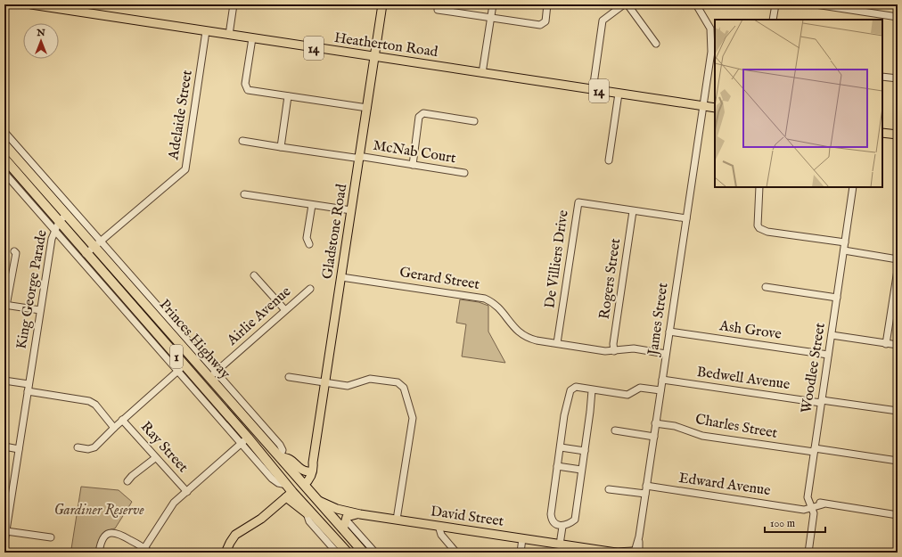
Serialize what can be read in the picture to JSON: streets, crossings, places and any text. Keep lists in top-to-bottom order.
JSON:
{
  "streets": {
    "highway": ["Princes Highway", "1"],
    "main road": [
      "Heatherton Road",
      "14",
      "Gladstone Road",
      "David Street"
    ],
    "street": [
      "Adelaide Street",
      "McNab Court",
      "De Villiers Drive",
      "Gerard Street",
      "Rogers Street",
      "King George Parade",
      "Airlie Avenue",
      "James Street",
      "Ash Grove",
      "Woodlee Street",
      "Bedwell Avenue",
      "Charles Street",
      "Ray Street",
      "Edward Avenue"
    ]
  },
  "crossings": [
    ["Heatherton Road", "Adelaide Street"],
    ["Heatherton Road", "Gladstone Road"],
    ["Heatherton Road", "James Street"],
    ["Adelaide Street", "Princes Highway"],
    ["McNab Court", "Gladstone Road"],
    ["Gladstone Road", "Gerard Street"],
    ["Gladstone Road", "Princes Highway"],
    ["De Villiers Drive", "Gerard Street"],
    ["De Villiers Drive", "Rogers Street"],
    ["De Villiers Drive", "James Street"],
    ["Gerard Street", "Rogers Street"],
    ["Gerard Street", "James Street"],
    ["King George Parade", "Princes Highway"],
    ["Airlie Avenue", "Princes Highway"],
    ["James Street", "Ash Grove"],
    ["James Street", "Bedwell Avenue"],
    ["James Street", "Charles Street"],
    ["James Street", "Edward Avenue"],
    ["James Street", "David Street"],
    ["Ash Grove", "Woodlee Street"],
    ["Princes Highway", "David Street"],
    ["Woodlee Street", "Bedwell Avenue"],
    ["Woodlee Street", "Charles Street"],
    ["Woodlee Street", "Edward Avenue"]
  ],
  "parks": ["Gardiner Reserve"],
  "scale_bar": "100 m",
  "north": "top"
}
